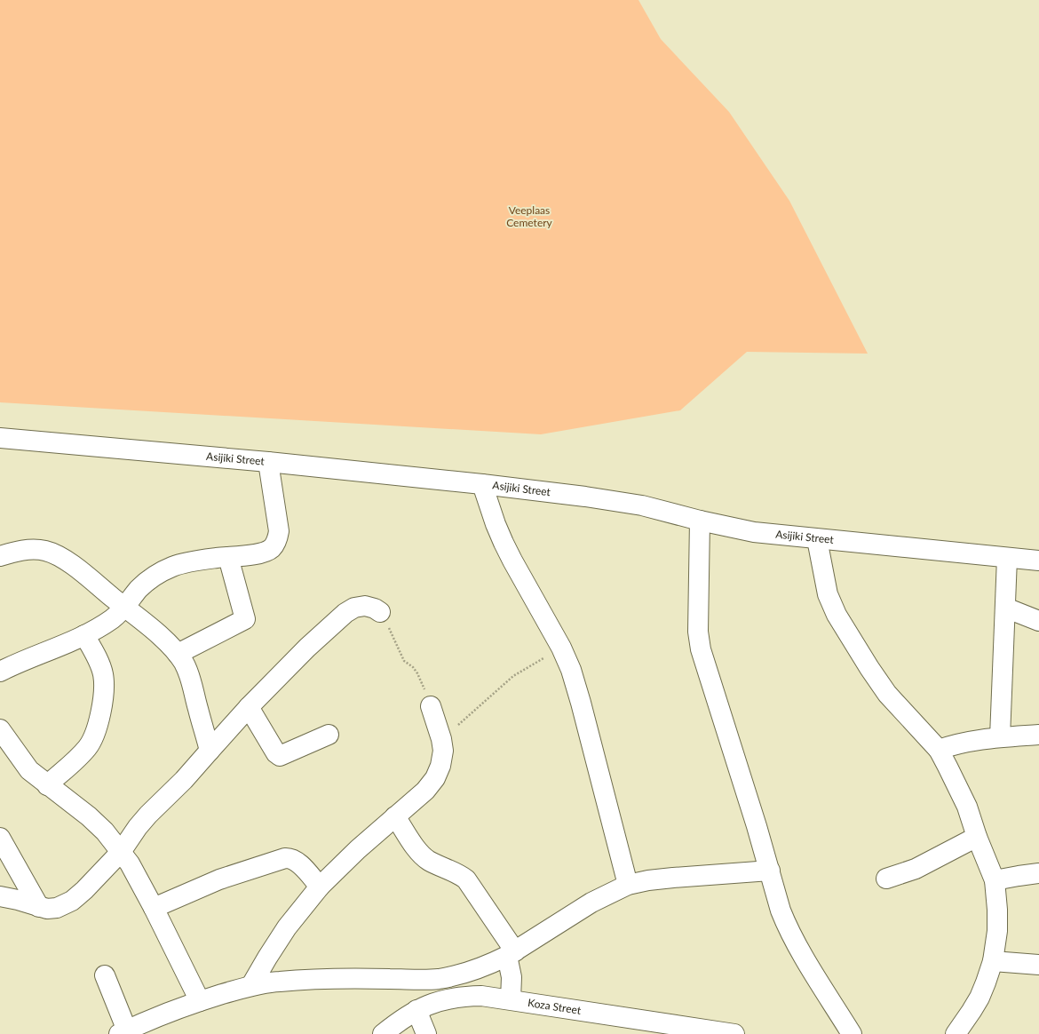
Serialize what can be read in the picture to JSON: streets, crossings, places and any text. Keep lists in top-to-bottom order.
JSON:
{
  "streets": {
    "street": ["Asijiki Street", "Koza Street"]
  },
  "parks": ["Veeplaas Cemetery"]
}
